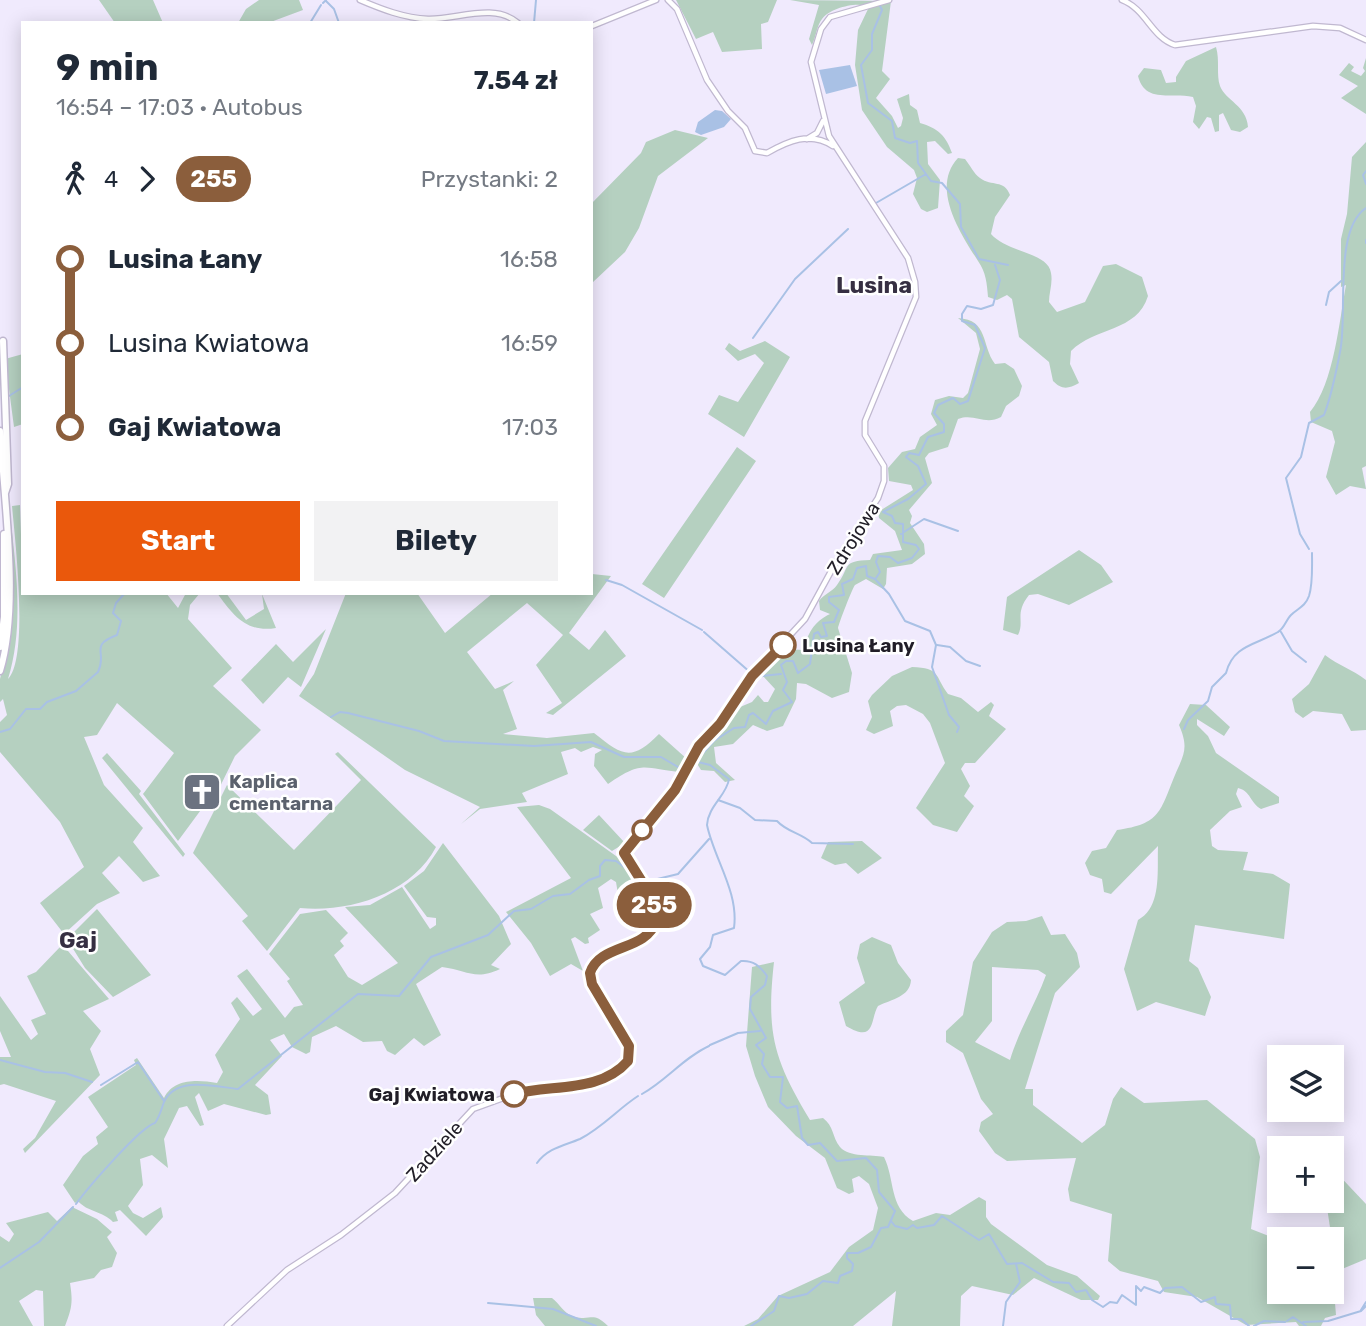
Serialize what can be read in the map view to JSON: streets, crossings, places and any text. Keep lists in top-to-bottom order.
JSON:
{
  "streets": {
    "street": ["Zdrojowa", "Zadziele"]
  },
  "crossings": [
    ["Zdrojowa", "Zadziele"]
  ],
  "districts": ["Lusina", "Gaj"],
  "places": {
    "other": ["Lusina Łany", "Gaj Kwiatowa"],
    "church": ["Kaplica cmentarna"]
  },
  "lines": ["bus line 255"],
  "page": {
    "on_map": "255",
    "heading": ["9 min", "16:54 – 17:03 · Autobus", "7.54 zł"],
    "legs": ["4", "255", "Przystanki: 2"],
    "list": [
      {
        "name": "Lusina Łany",
        "value": "16:58"
      },
      {
        "name": "Lusina Kwiatowa",
        "value": "16:59"
      },
      {
        "name": "Gaj Kwiatowa",
        "value": "17:03"
      }
    ],
    "buttons": ["Start", "Bilety"],
    "map_buttons": ["+", "−"]
  }
}
